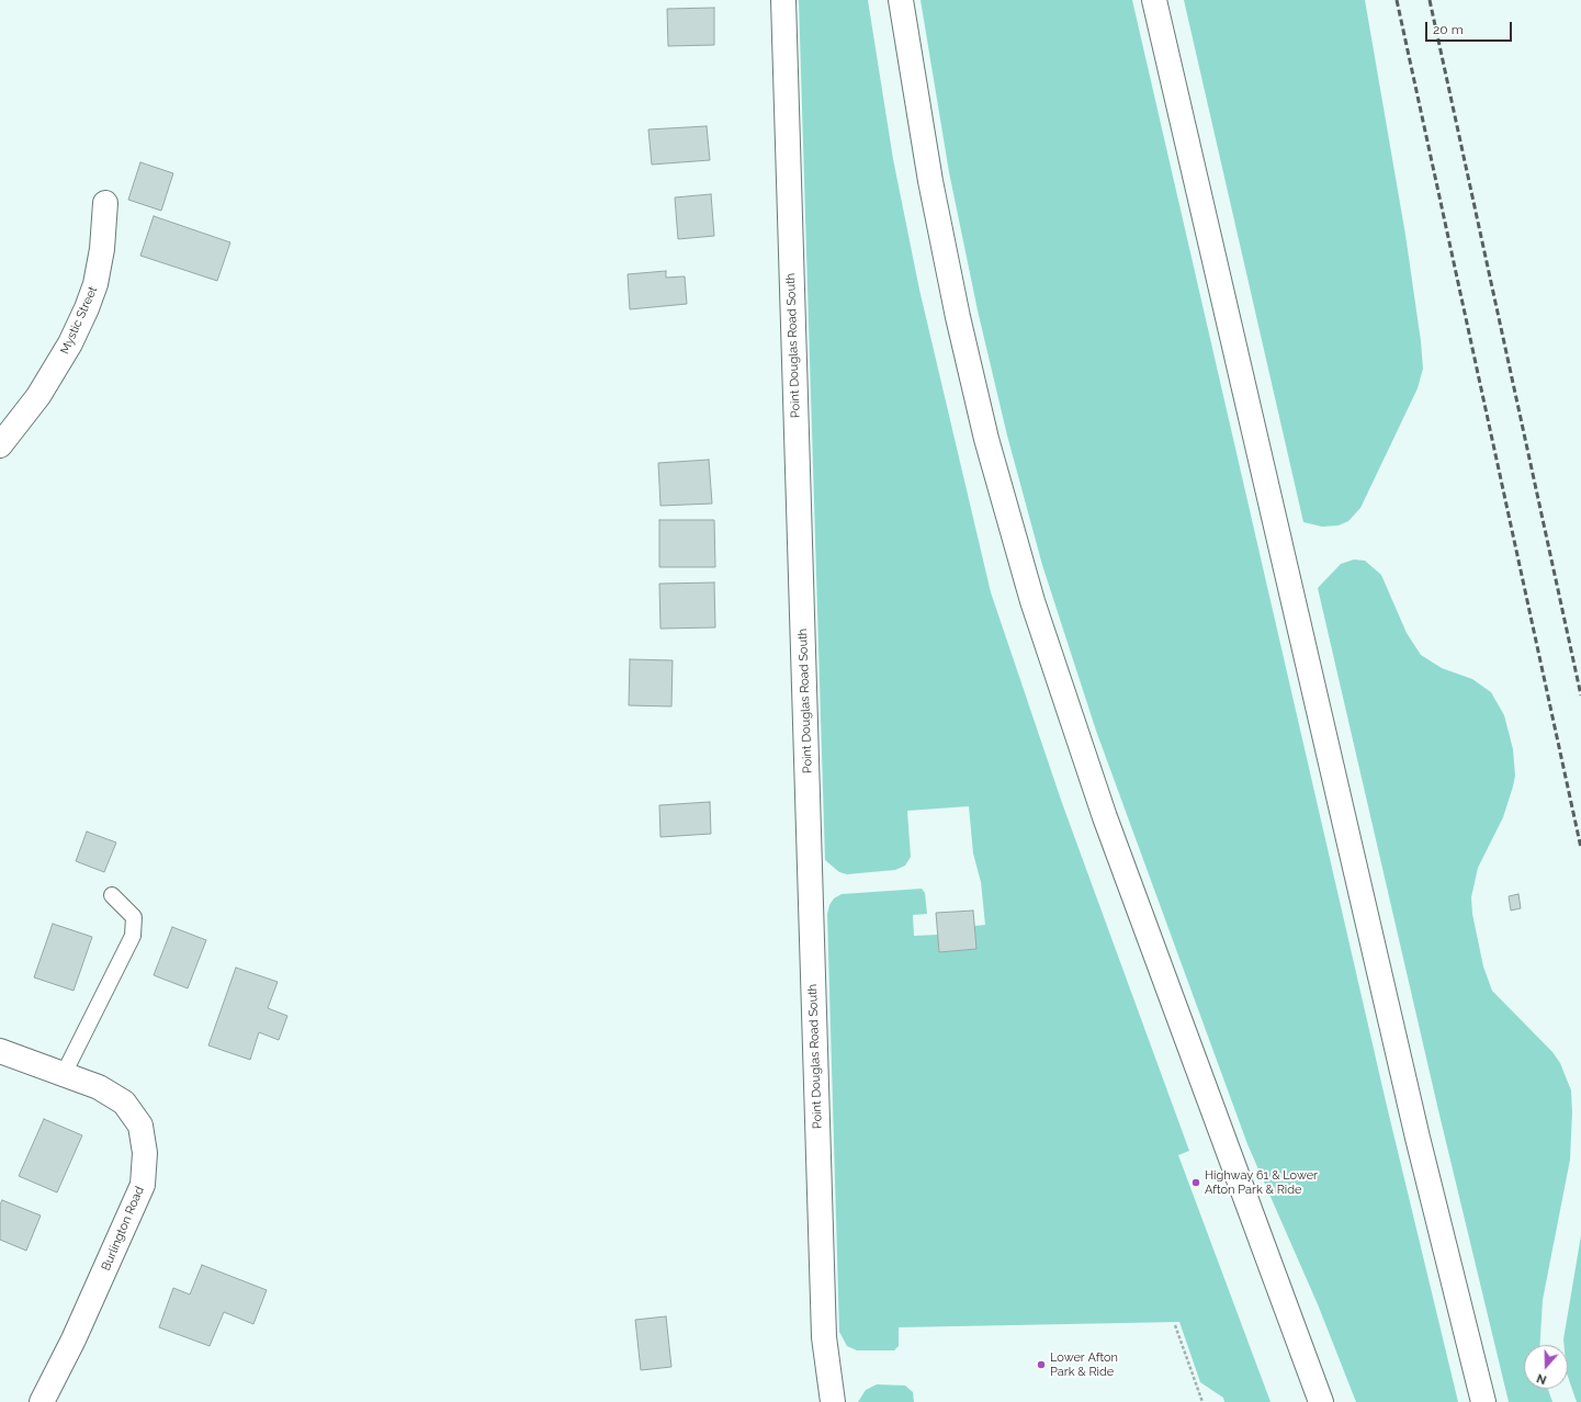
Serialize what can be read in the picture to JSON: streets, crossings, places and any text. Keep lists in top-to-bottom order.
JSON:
{
  "streets": {
    "main road": ["Mystic Street", "Point Douglas Road South", "Burlington Road"]
  },
  "places": ["Highway 61 & Lower Afton Park & Ride", "Lower Afton Park & Ride"],
  "scale_bar": "20 m",
  "north": "bottom"
}
